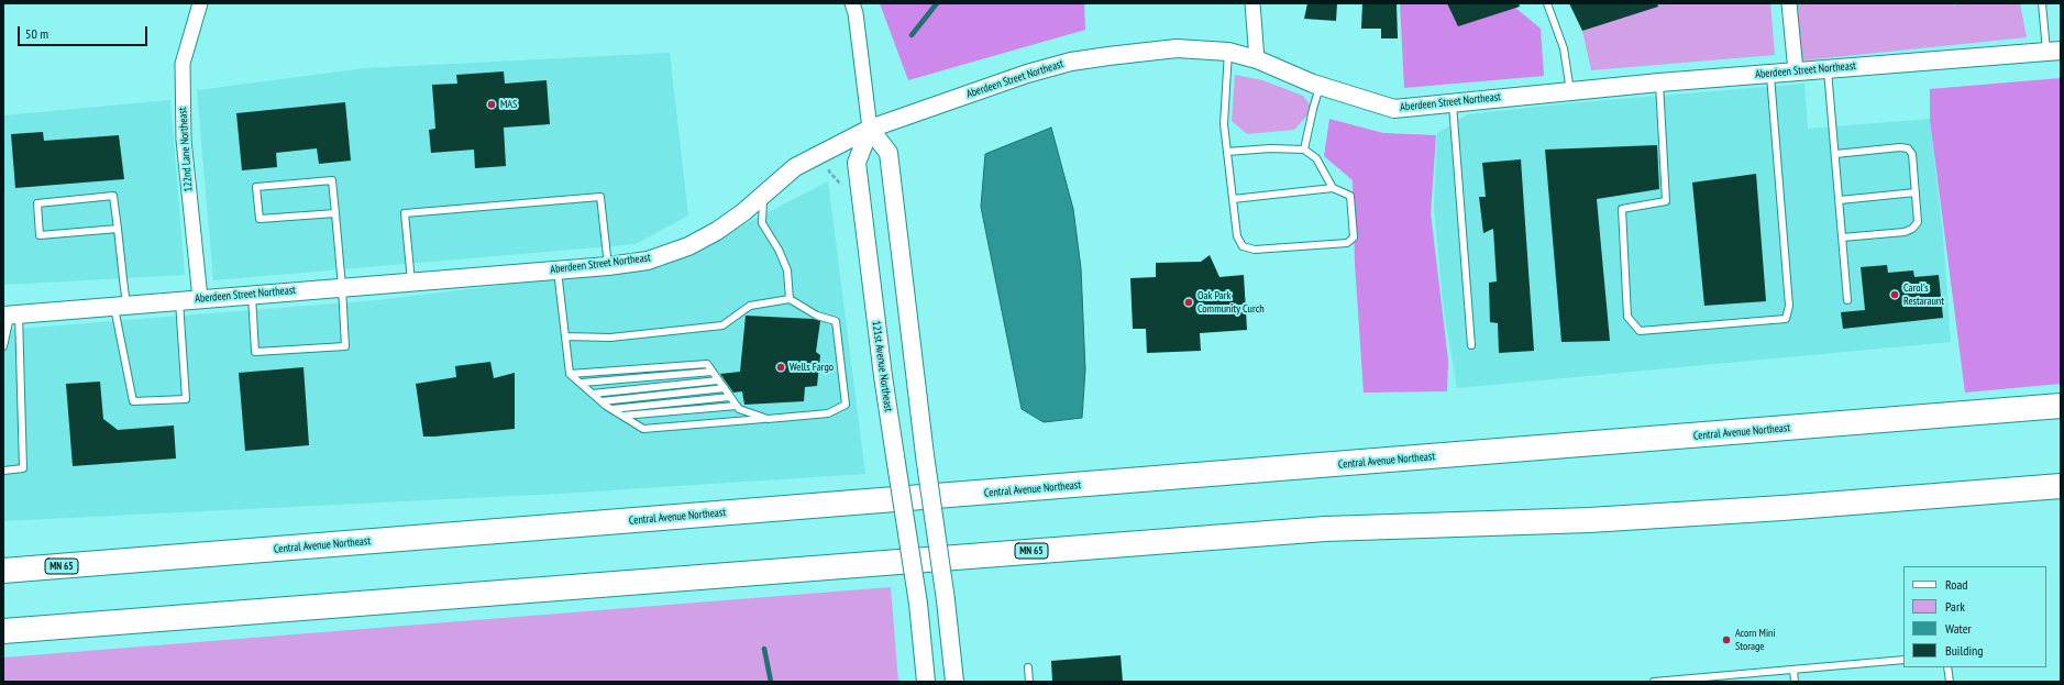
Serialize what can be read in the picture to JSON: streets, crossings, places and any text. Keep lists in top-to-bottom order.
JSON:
{
  "streets": {
    "highway": ["Central Avenue Northeast", "MN 65"],
    "street": ["Aberdeen Street Northeast", "122nd Lane Northeast", "121st Avenue Northeast"]
  },
  "crossings": [
    ["Aberdeen Street Northeast", "122nd Lane Northeast"],
    ["Aberdeen Street Northeast", "121st Avenue Northeast"]
  ],
  "places": [
    "MAS",
    "Carol's Restaraunt",
    "Oak Park Community Curch",
    "Wells Fargo",
    "Acorn Mini Storage"
  ],
  "legend": [
    "Road",
    "Park",
    "Water",
    "Building"
  ],
  "scale_bar": "50 m"
}
